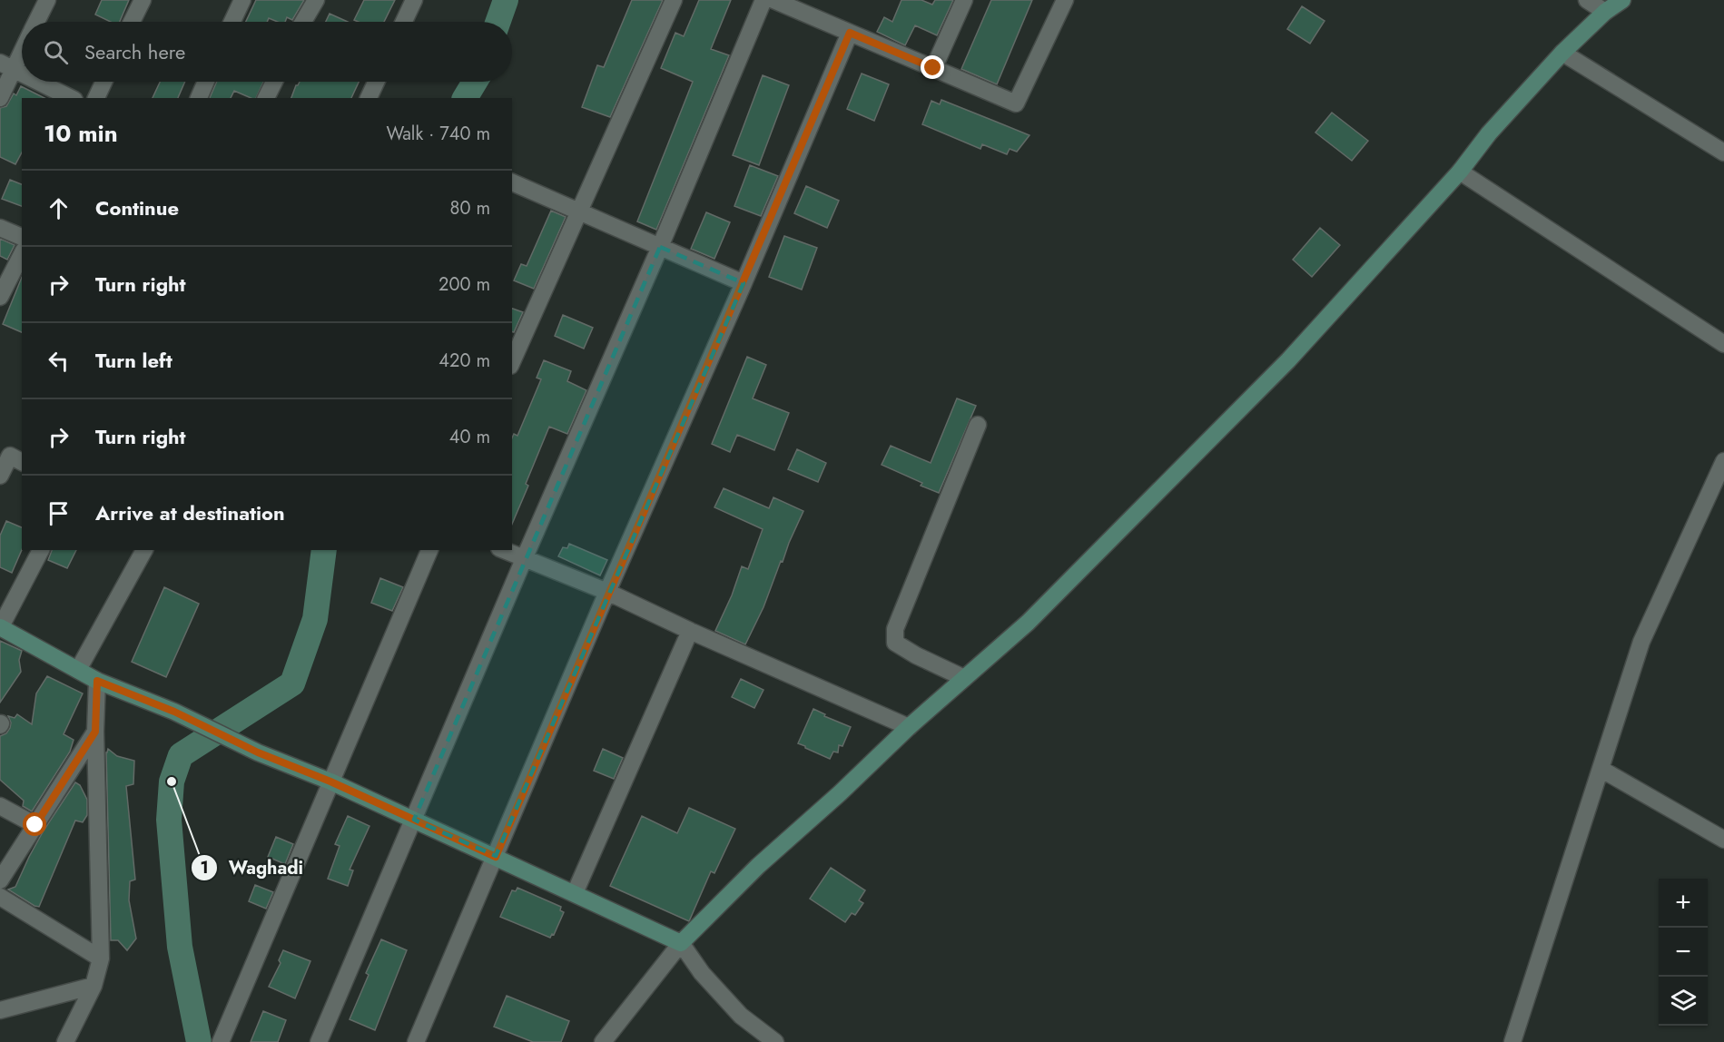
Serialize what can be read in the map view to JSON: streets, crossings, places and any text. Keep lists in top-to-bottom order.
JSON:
{
  "places": ["Waghadi"],
  "page": {
    "search": "Search here",
    "heading": ["10 min", "Walk · 740 m"],
    "list": [
      ["Continue", "80 m"],
      ["Turn right", "200 m"],
      ["Turn left", "420 m"],
      ["Turn right", "40 m"],
      "Arrive at destination"
    ],
    "map_buttons": ["+", "−"]
  }
}
